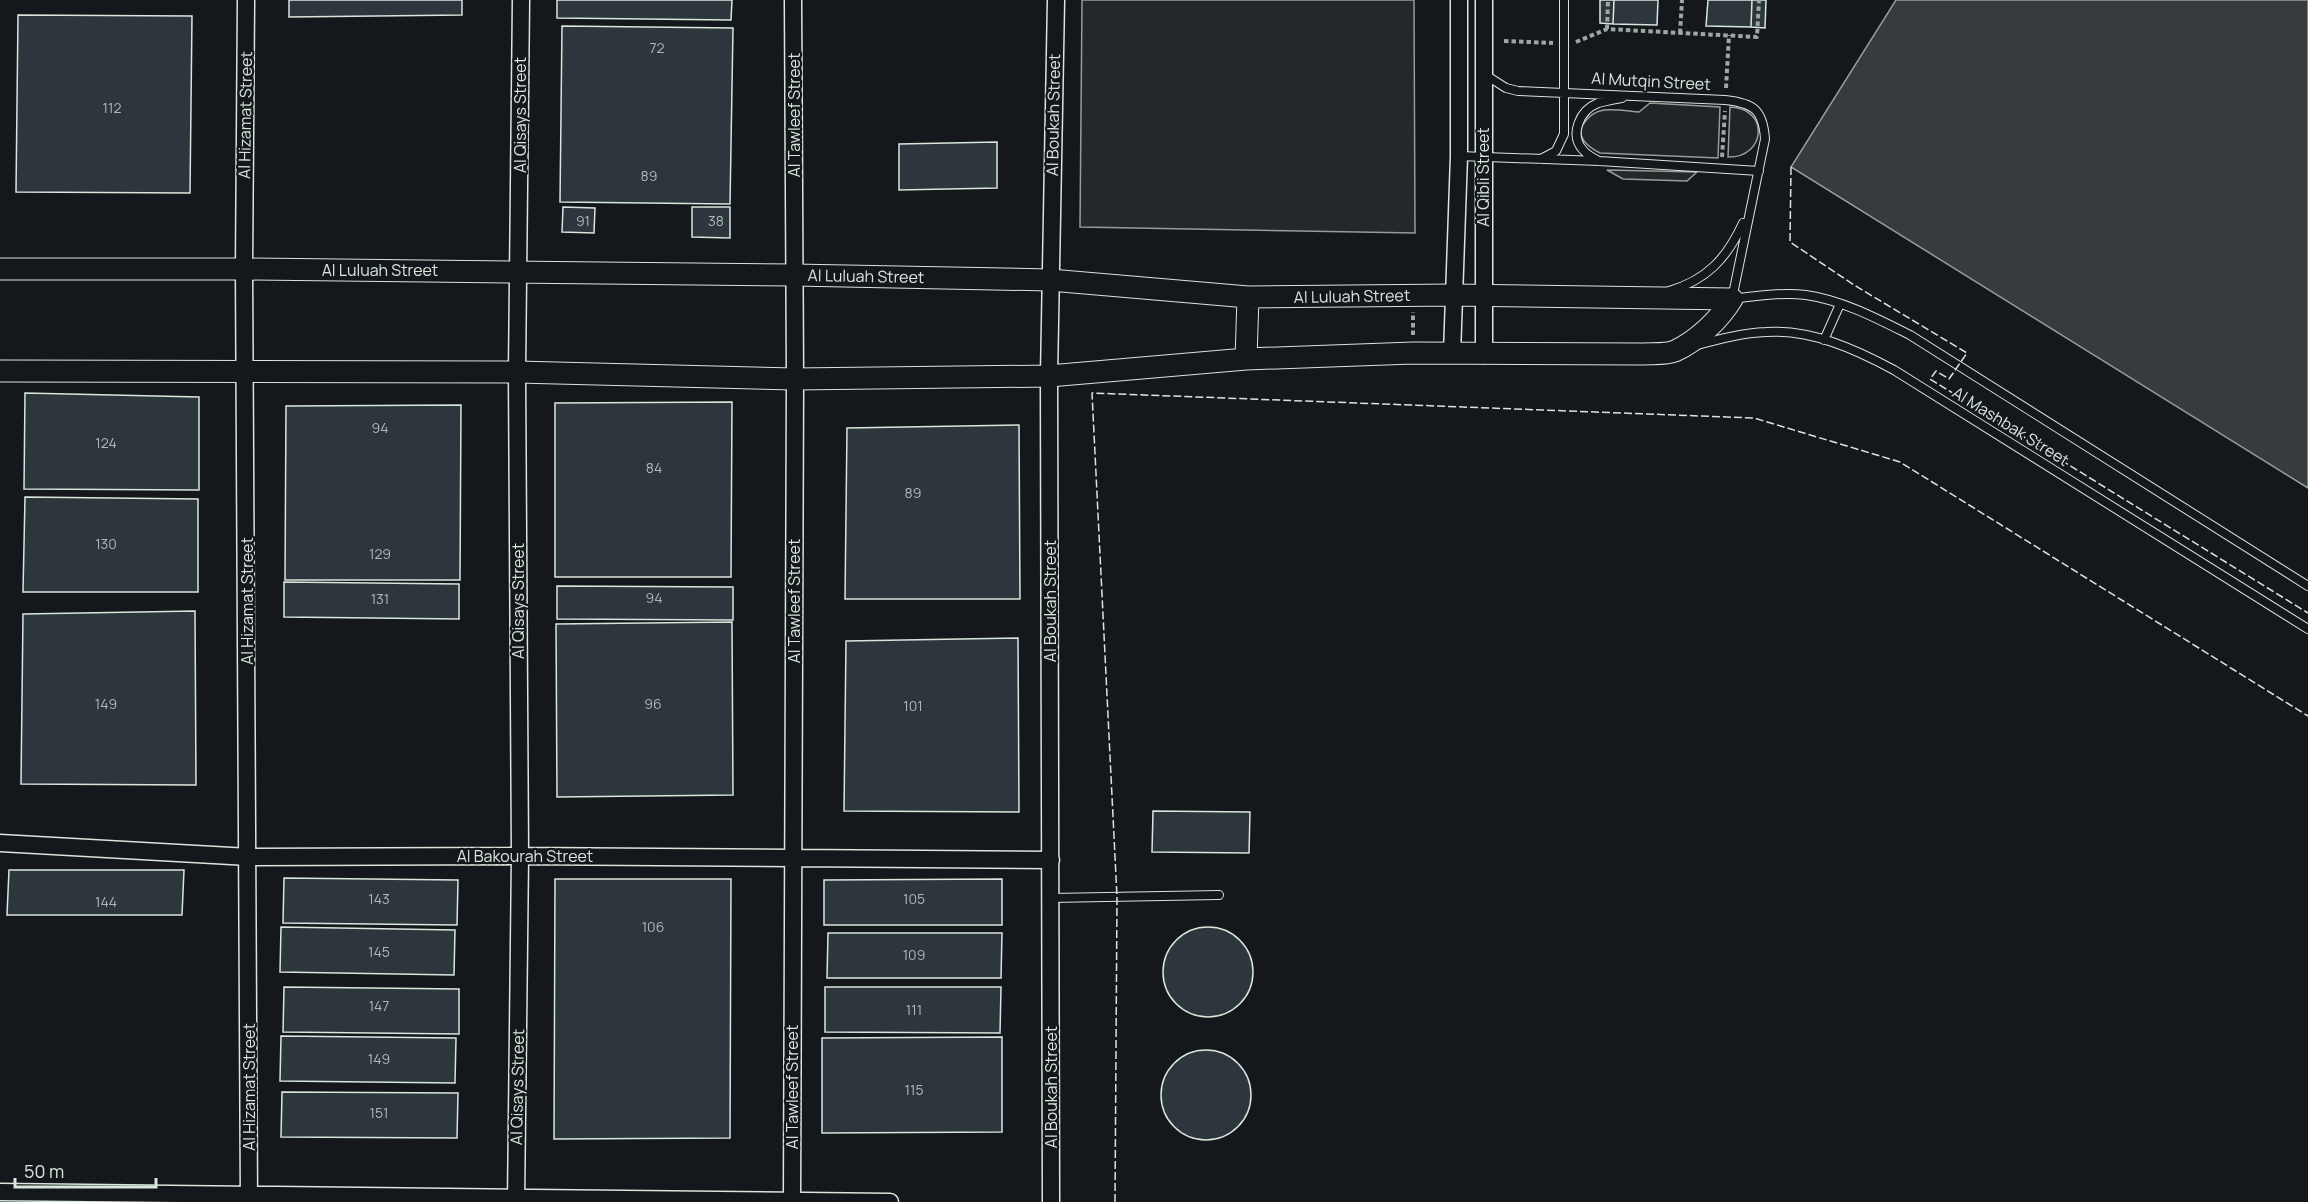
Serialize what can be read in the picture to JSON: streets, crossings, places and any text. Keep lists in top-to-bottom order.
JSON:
{
  "streets": {
    "street": [
      "Al Hizamat Street",
      "Al Qisays Street",
      "Al Tawleef Street",
      "Al Boukah Street",
      "Al Qibli Street",
      "Al Luluah Street",
      "Al Bakourah Street"
    ],
    "lane": ["Al Mutqin Street", "Al Mashbak Street"]
  },
  "crossings": [
    ["Al Mutqin Street", "Al Qibli Street"],
    ["Al Mutqin Street", "Al Luluah Street"],
    ["Al Mutqin Street", "Al Mashbak Street"],
    ["Al Hizamat Street", "Al Luluah Street"],
    ["Al Hizamat Street", "Al Bakourah Street"],
    ["Al Qisays Street", "Al Luluah Street"],
    ["Al Qisays Street", "Al Bakourah Street"],
    ["Al Tawleef Street", "Al Luluah Street"],
    ["Al Tawleef Street", "Al Bakourah Street"],
    ["Al Boukah Street", "Al Luluah Street"],
    ["Al Boukah Street", "Al Bakourah Street"],
    ["Al Qibli Street", "Al Luluah Street"],
    ["Al Luluah Street", "Al Mashbak Street"]
  ],
  "house_numbers": [
    "72",
    "112",
    "89",
    "91",
    "38",
    "94",
    "124",
    "84",
    "89",
    "130",
    "129",
    "94",
    "131",
    "149",
    "96",
    "101",
    "143",
    "105",
    "144",
    "106",
    "145",
    "109",
    "147",
    "111",
    "149",
    "115",
    "151"
  ],
  "scale_bar": "50 m"
}
